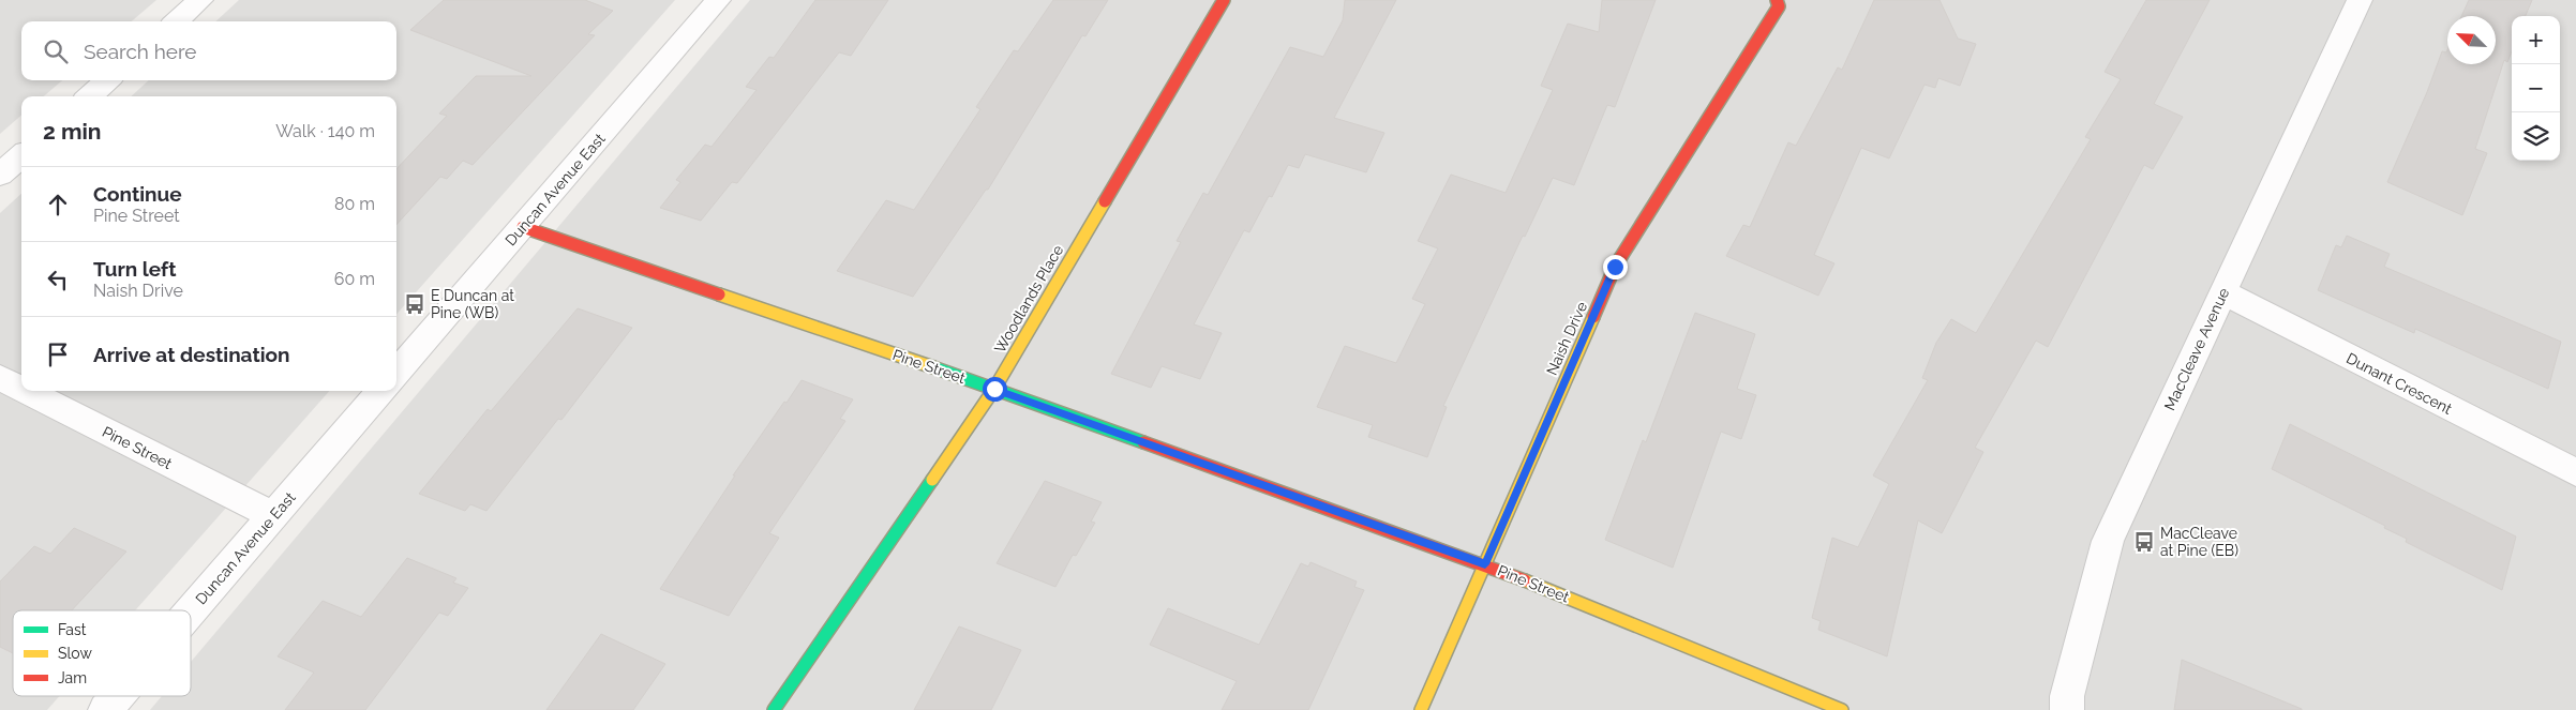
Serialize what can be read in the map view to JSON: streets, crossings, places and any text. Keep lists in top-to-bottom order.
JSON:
{
  "streets": {
    "street": [
      "Duncan Avenue East",
      "Woodlands Place",
      "Naish Drive",
      "MacCleave Avenue",
      "Pine Street",
      "Dunant Crescent"
    ]
  },
  "crossings": [
    ["Duncan Avenue East", "Pine Street"],
    ["Woodlands Place", "Pine Street"],
    ["Naish Drive", "Pine Street"],
    ["MacCleave Avenue", "Dunant Crescent"]
  ],
  "places": {
    "bus stop": ["E Duncan at Pine (WB)", "MacCleave at Pine (EB)"]
  },
  "legend": ["Fast", "Slow", "Jam"],
  "north": "top left",
  "page": {
    "map_buttons": ["+", "−"],
    "search": "Search here",
    "heading": ["2 min", "Walk · 140 m"],
    "list": [
      ["Continue", "Pine Street", "80 m"],
      ["Turn left", "Naish Drive", "60 m"],
      "Arrive at destination"
    ]
  }
}
